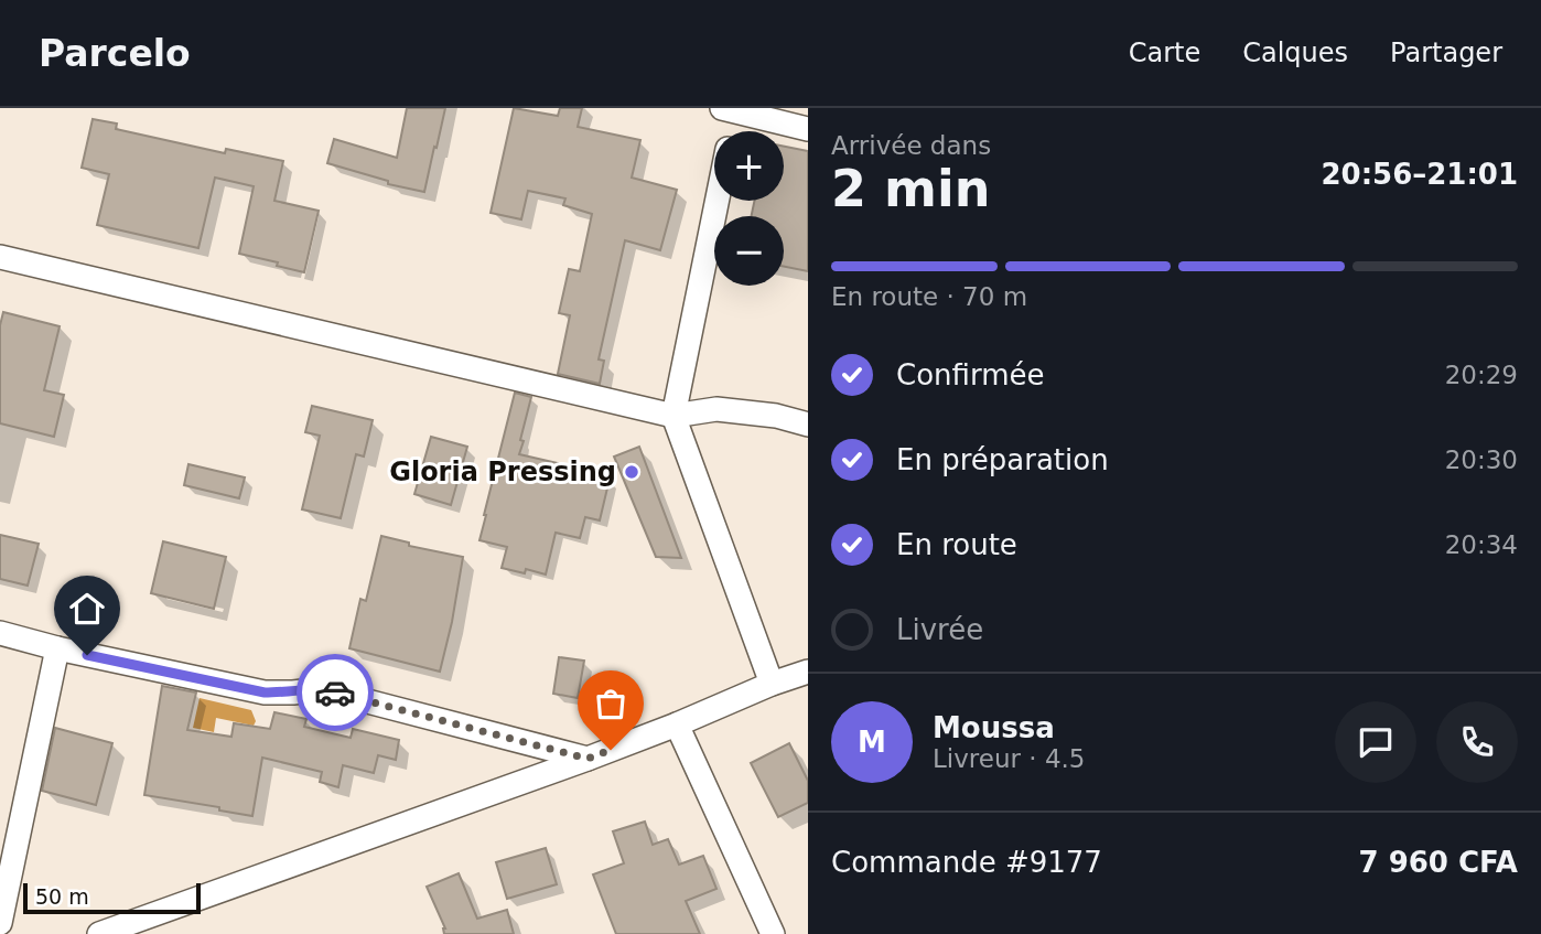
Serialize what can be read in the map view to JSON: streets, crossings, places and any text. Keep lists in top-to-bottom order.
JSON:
{
  "places": ["Gloria Pressing"],
  "scale_bar": "50 m",
  "page": {
    "header": "Parcelo",
    "nav": ["Carte", "Calques", "Partager"],
    "heading": ["2 min", "Arrivée dans", "20:56–21:01"],
    "panel": [
      "Moussa",
      "Livreur · 4.5",
      "Commande #9177",
      "7 960 CFA"
    ],
    "map_buttons": ["+", "−"],
    "bar": "En route · 70 m",
    "list": [
      ["Confirmée", "20:29"],
      ["En préparation", "20:30"],
      ["En route", "20:34"],
      "Livrée"
    ],
    "round": "M",
    "scale": "50 m"
  }
}
